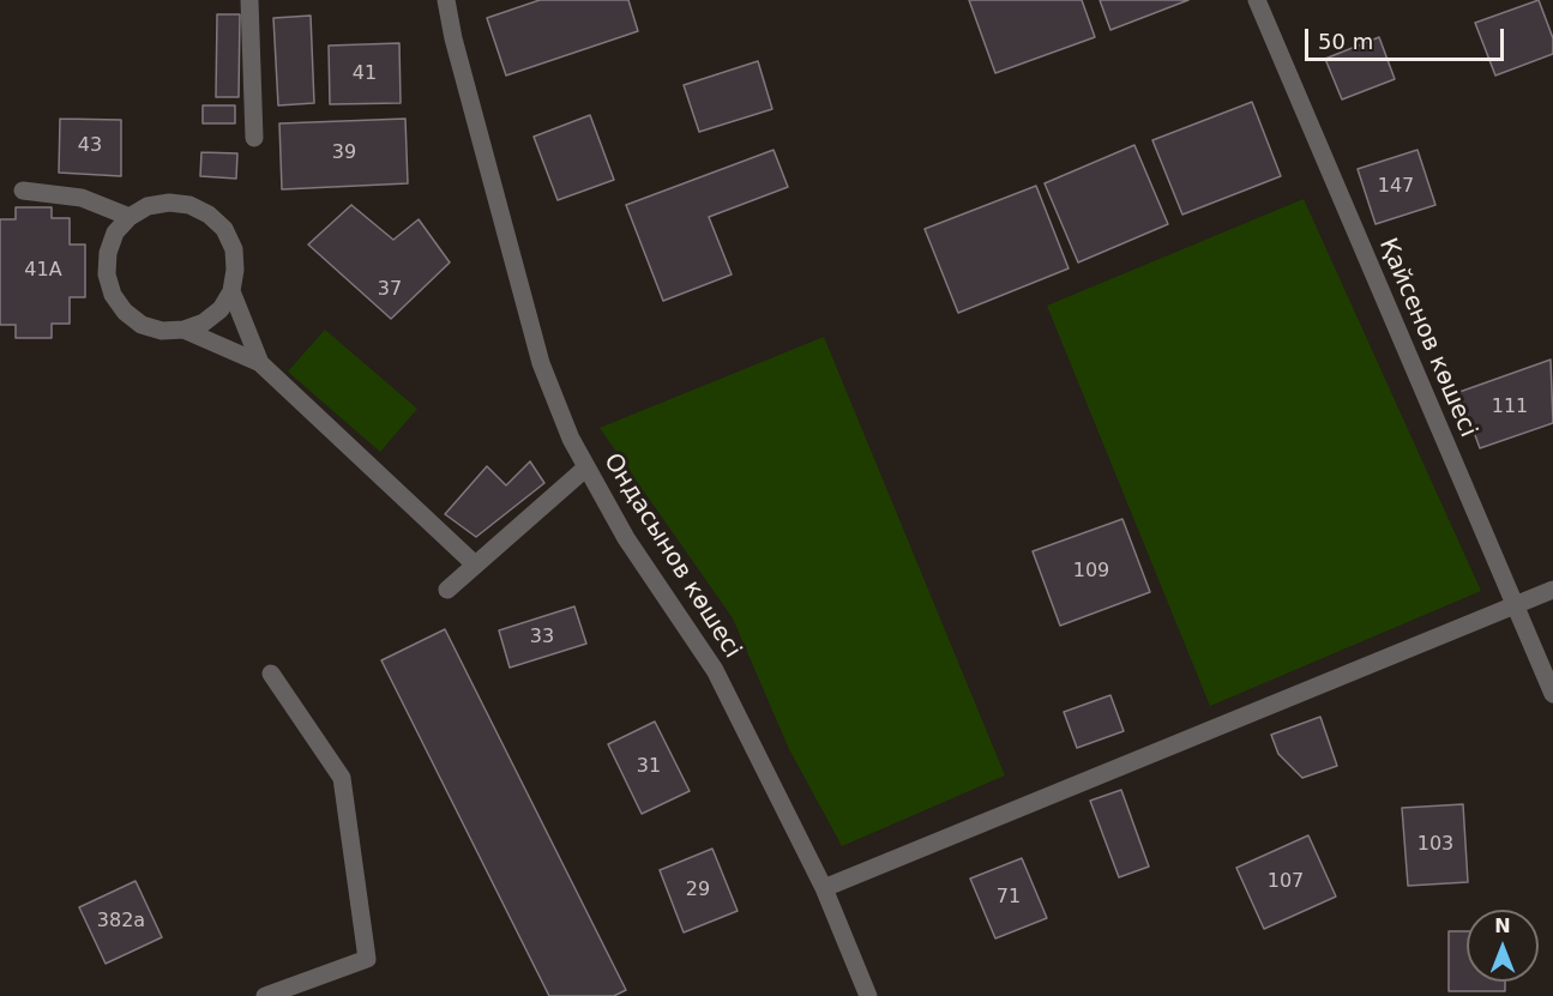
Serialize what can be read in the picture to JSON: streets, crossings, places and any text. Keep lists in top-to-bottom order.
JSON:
{
  "streets": {
    "street": ["Қайсенов көшесі", "Ондасынов көшесі"]
  },
  "house_numbers": [
    "41",
    "43",
    "39",
    "147",
    "41А",
    "37",
    "111",
    "109",
    "33",
    "31",
    "103",
    "107",
    "29",
    "71",
    "382а"
  ],
  "scale_bar": "50 m",
  "north": "top"
}
